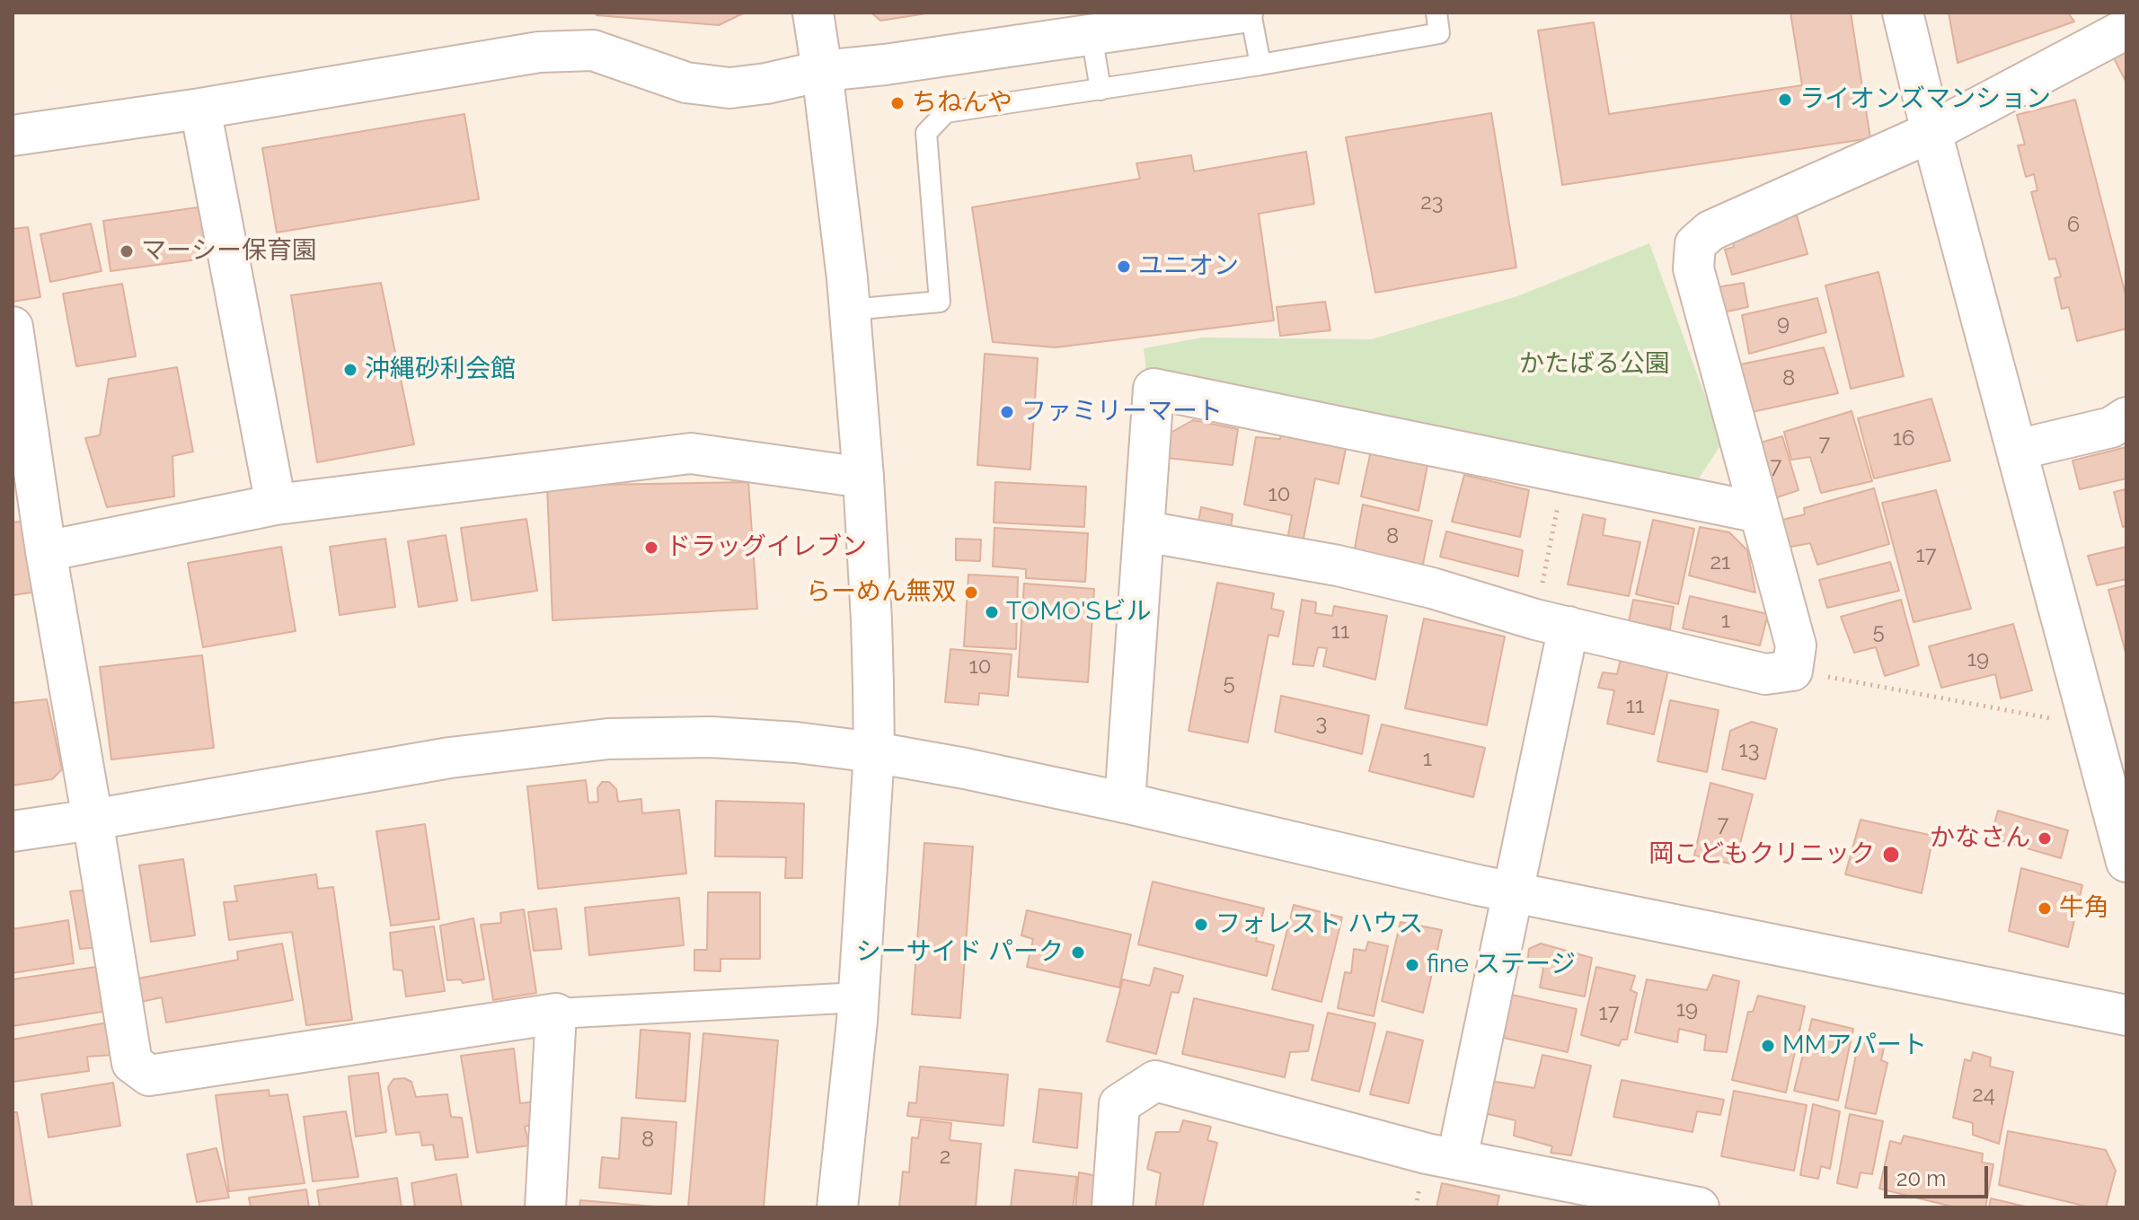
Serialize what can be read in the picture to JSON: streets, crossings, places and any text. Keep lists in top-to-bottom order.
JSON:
{
  "parks": ["かたばる公園"],
  "places": [
    "ライオンズマンション",
    "ちねんや",
    "マーシー保育園",
    "ユニオン",
    "沖縄砂利会館",
    "ファミリーマート",
    "ドラッグイレブン",
    "らーめん無双",
    "TOMO'Sビル",
    "かなさん",
    "岡こどもクリニック",
    "牛角",
    "フォレスト ハウス",
    "シーサイド パーク",
    "fine ステージ",
    "MMアパート"
  ],
  "house_numbers": [
    "23",
    "6",
    "9",
    "8",
    "16",
    "7",
    "7",
    "10",
    "8",
    "17",
    "21",
    "1",
    "11",
    "5",
    "19",
    "10",
    "5",
    "11",
    "3",
    "13",
    "1",
    "7",
    "19",
    "17",
    "24",
    "8",
    "2"
  ],
  "scale_bar": "20 m"
}
